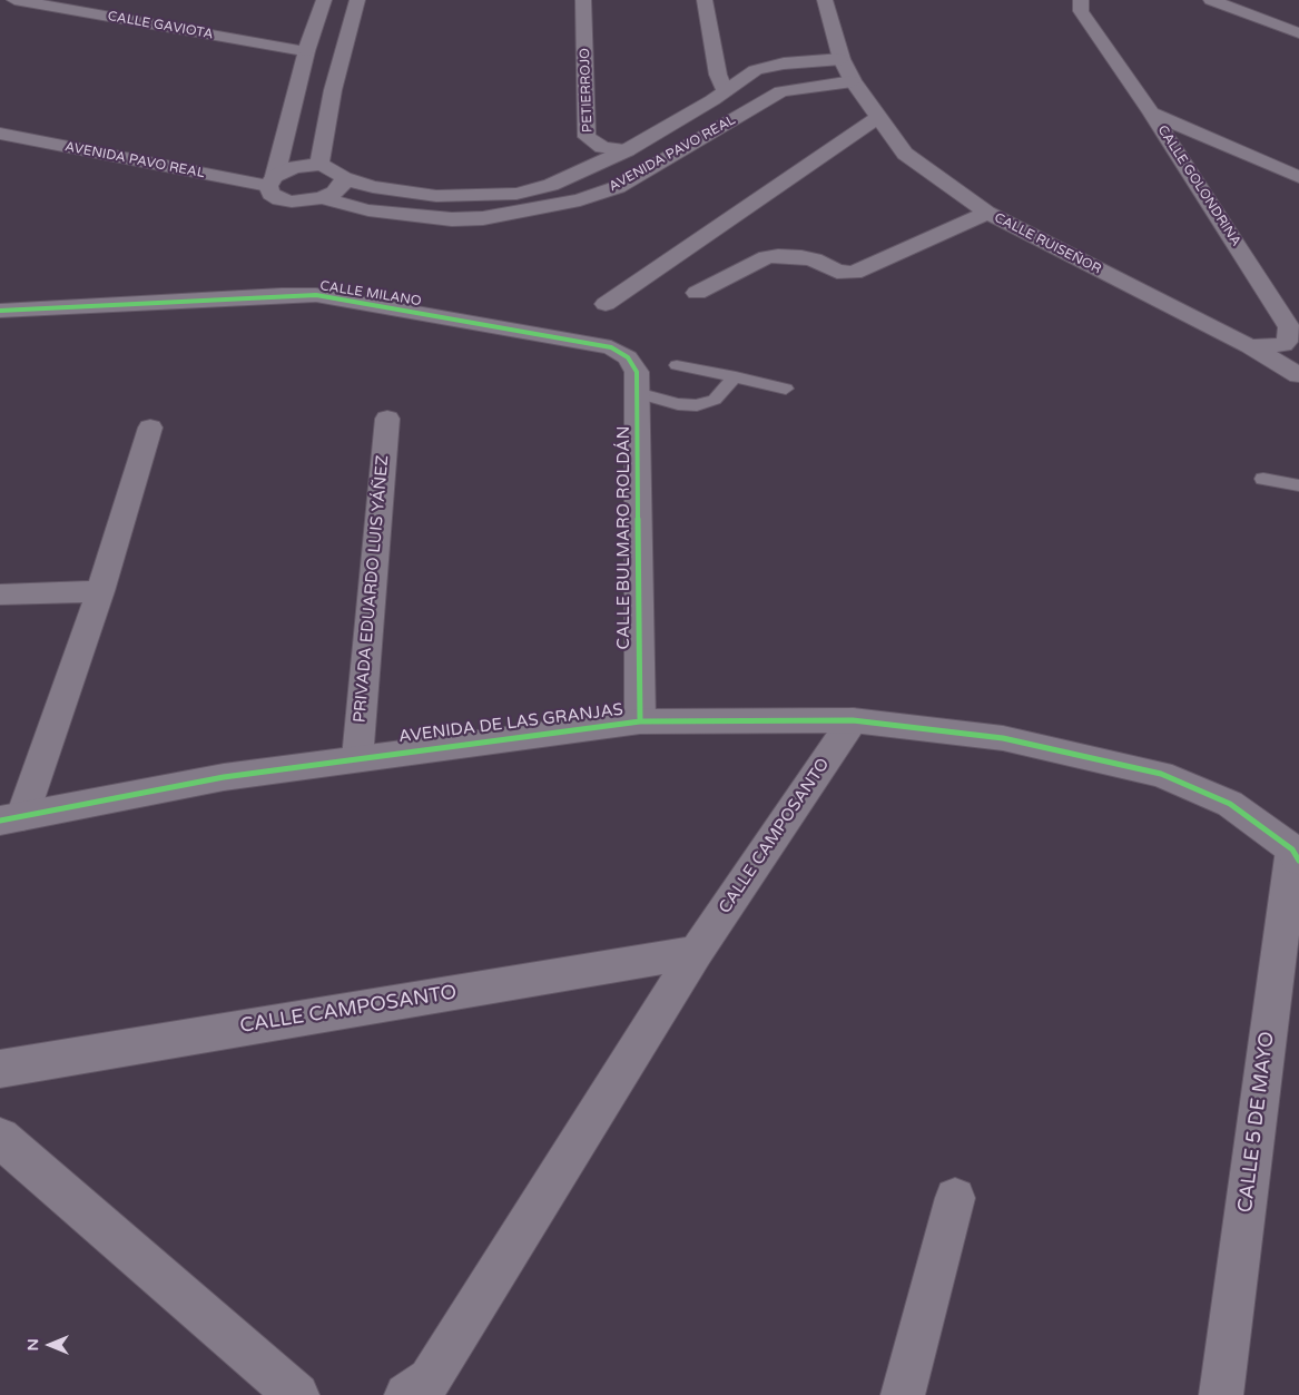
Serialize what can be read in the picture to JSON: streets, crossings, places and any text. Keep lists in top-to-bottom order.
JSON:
{
  "streets": {
    "street": [
      "CALLE GAVIOTA",
      "PETIERROJO",
      "AVENIDA PAVO REAL",
      "CALLE GOLONDRINA",
      "CALLE RUISEÑOR",
      "CALLE MILANO",
      "CALLE BULMARO ROLDÁN",
      "PRIVADA EDUARDO LUIS YÁÑEZ",
      "AVENIDA DE LAS GRANJAS",
      "CALLE CAMPOSANTO",
      "CALLE 5 DE MAYO"
    ]
  },
  "crossings": [
    ["PETIERROJO", "AVENIDA PAVO REAL"],
    ["AVENIDA PAVO REAL", "CALLE RUISEÑOR"],
    ["CALLE GOLONDRINA", "CALLE RUISEÑOR"],
    ["CALLE MILANO", "CALLE BULMARO ROLDÁN"],
    ["CALLE BULMARO ROLDÁN", "AVENIDA DE LAS GRANJAS"],
    ["PRIVADA EDUARDO LUIS YÁÑEZ", "AVENIDA DE LAS GRANJAS"],
    ["AVENIDA DE LAS GRANJAS", "CALLE CAMPOSANTO"],
    ["AVENIDA DE LAS GRANJAS", "CALLE 5 DE MAYO"]
  ],
  "north": "left"
}
